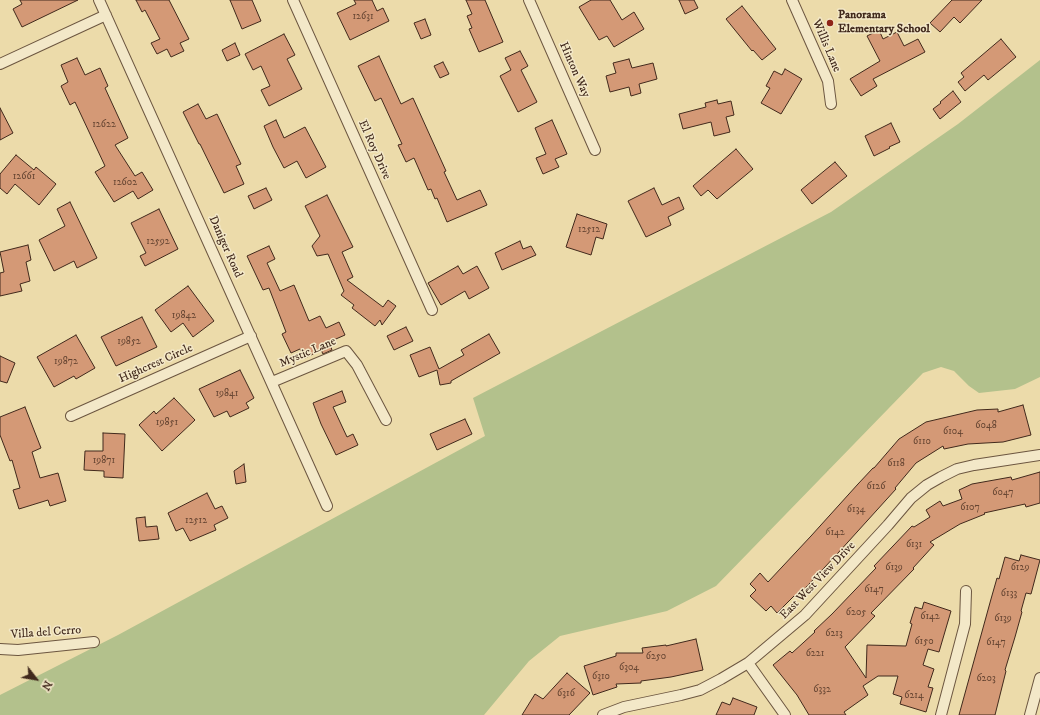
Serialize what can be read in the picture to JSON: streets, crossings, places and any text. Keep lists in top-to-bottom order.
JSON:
{
  "streets": {
    "street": [
      "Willis Lane",
      "Hinton Way",
      "El Roy Drive",
      "Daniger Road",
      "Mystic Lane",
      "Highcrest Circle",
      "East West View Drive",
      "Villa del Cerro"
    ]
  },
  "crossings": [
    ["Daniger Road", "Mystic Lane"],
    ["Daniger Road", "Highcrest Circle"]
  ],
  "places": ["Panorama Elementary School"],
  "house_numbers": [
    "12631",
    "12622",
    "12661",
    "12602",
    "12512",
    "12592",
    "19842",
    "19852",
    "19872",
    "19841",
    "19851",
    "6048",
    "6104",
    "6110",
    "19871",
    "6118",
    "6126",
    "6047",
    "6107",
    "6134",
    "12512",
    "6142",
    "6131",
    "6139",
    "6129",
    "6147",
    "6133",
    "6205",
    "6142",
    "6139",
    "6213",
    "6150",
    "6147",
    "6221",
    "6250",
    "6304",
    "6310",
    "6203",
    "6332",
    "6316",
    "6214"
  ],
  "north": "bottom right"
}
